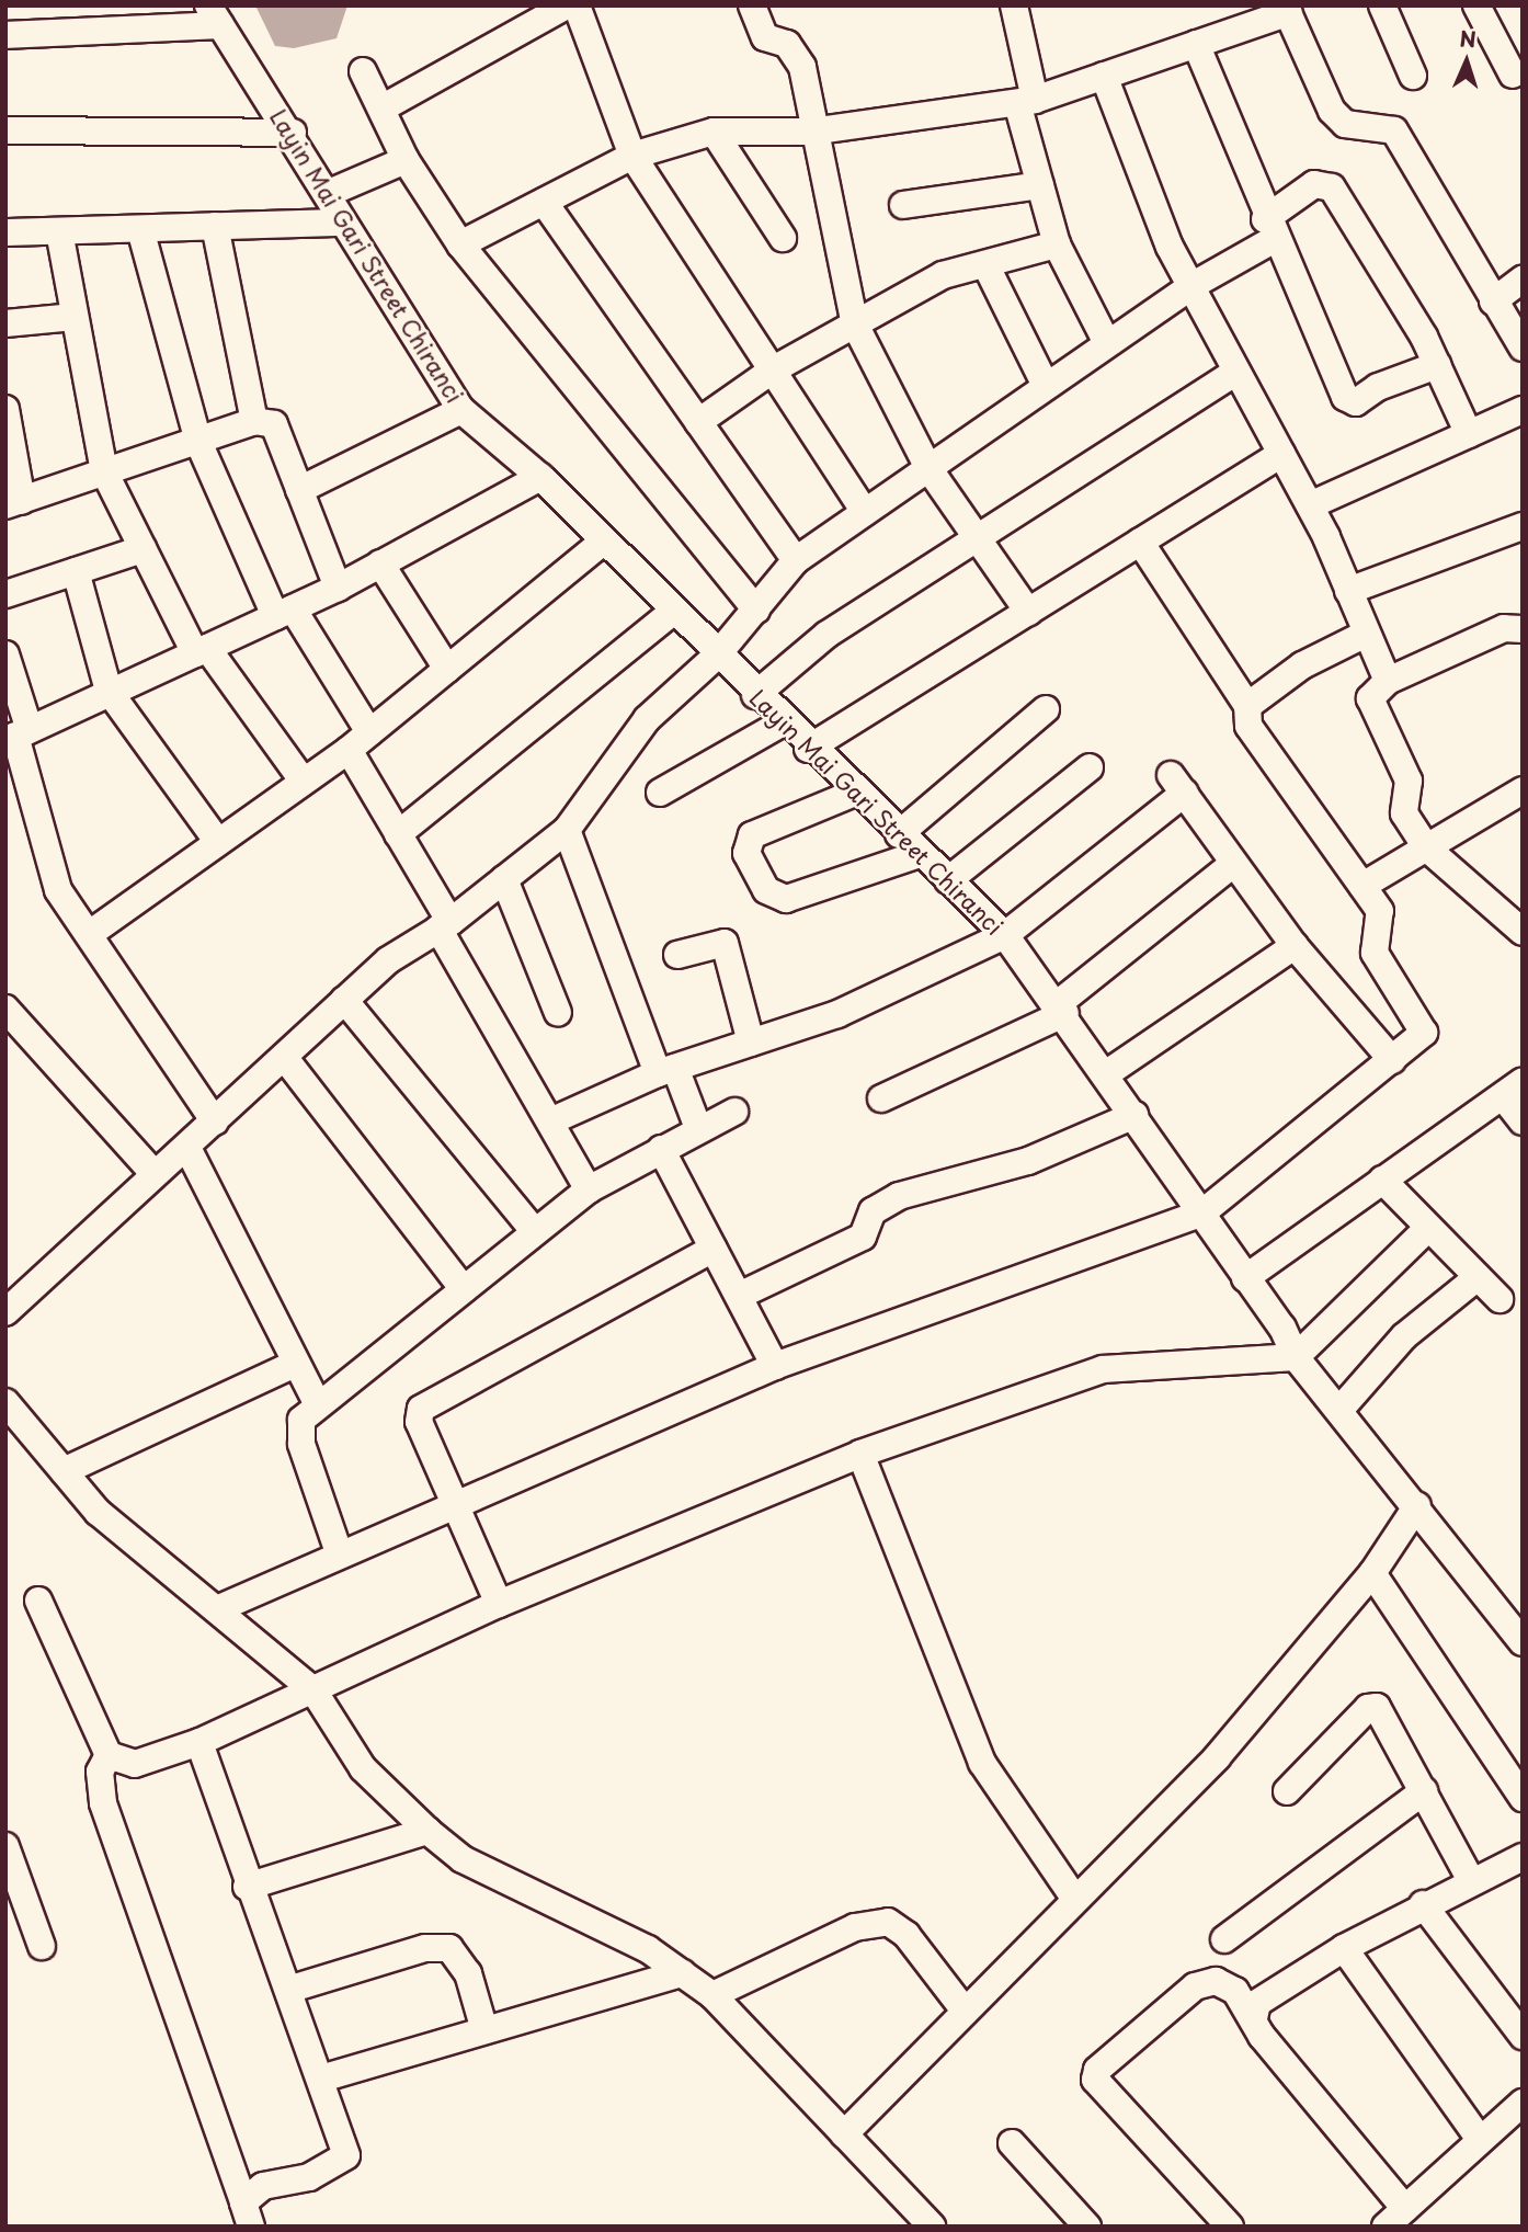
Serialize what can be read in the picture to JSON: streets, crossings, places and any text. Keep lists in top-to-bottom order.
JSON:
{
  "streets": {
    "street": ["Layin Mai Gari Street Chiranci"]
  },
  "north": "top"
}
